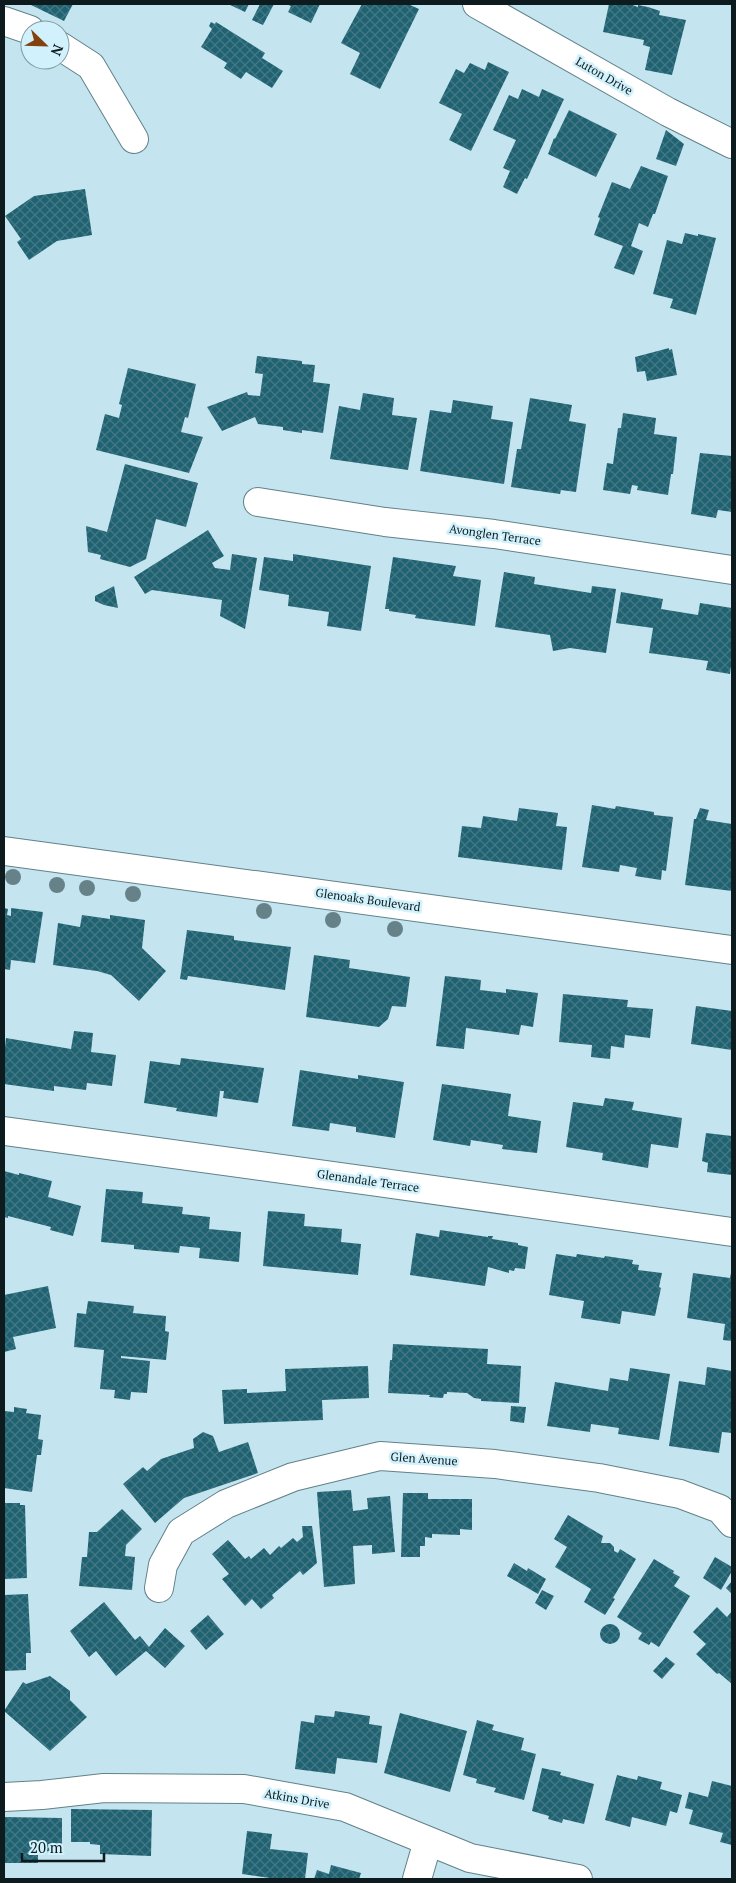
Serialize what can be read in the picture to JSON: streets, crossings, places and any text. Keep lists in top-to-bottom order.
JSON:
{
  "streets": {
    "street": [
      "Luton Drive",
      "Avonglen Terrace",
      "Glenoaks Boulevard",
      "Glenandale Terrace",
      "Glen Avenue",
      "Atkins Drive"
    ]
  },
  "scale_bar": "20 m",
  "north": "bottom right"
}
